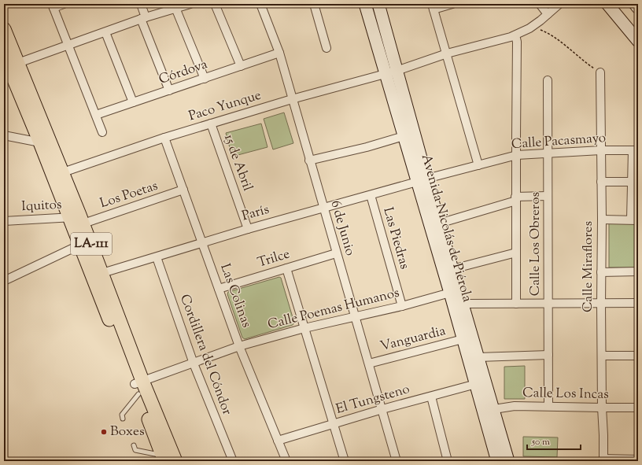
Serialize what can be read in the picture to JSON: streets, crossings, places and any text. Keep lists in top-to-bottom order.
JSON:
{
  "streets": {
    "main road": ["LA-111"],
    "street": [
      "Córdova",
      "Paco Yunque",
      "Calle Pacasmayo",
      "15 de Abril",
      "Los Poetas",
      "Iquitos",
      "París",
      "6 de Junio",
      "Avenida Nicolás de Piérola",
      "Las Piedras",
      "Calle Los Obreros",
      "Trilce",
      "Calle Miraflores",
      "Las Colinas",
      "Calle Poemas Humanos",
      "Vanguardia",
      "Cordillera del Cóndor",
      "Calle Los Incas",
      "El Tungsteno"
    ]
  },
  "crossings": [
    ["Córdova", "6 de Junio"],
    ["Paco Yunque", "15 de Abril"],
    ["Paco Yunque", "6 de Junio"],
    ["Paco Yunque", "Avenida Nicolás de Piérola"],
    ["Paco Yunque", "LA-111"],
    ["Paco Yunque", "Las Colinas"],
    ["Calle Pacasmayo", "París"],
    ["Calle Pacasmayo", "Avenida Nicolás de Piérola"],
    ["Calle Pacasmayo", "Calle Los Obreros"],
    ["Calle Pacasmayo", "Calle Miraflores"],
    ["15 de Abril", "París"],
    ["Los Poetas", "Iquitos"],
    ["Los Poetas", "LA-111"],
    ["Los Poetas", "Las Colinas"],
    ["Iquitos", "LA-111"],
    ["París", "6 de Junio"],
    ["París", "Avenida Nicolás de Piérola"],
    ["París", "Las Piedras"],
    ["París", "LA-111"],
    ["París", "Las Colinas"],
    ["París", "Cordillera del Cóndor"],
    ["6 de Junio", "Trilce"],
    ["6 de Junio", "Calle Poemas Humanos"],
    ["6 de Junio", "Vanguardia"],
    ["6 de Junio", "El Tungsteno"],
    ["Avenida Nicolás de Piérola", "Calle Poemas Humanos"],
    ["Avenida Nicolás de Piérola", "Vanguardia"],
    ["Avenida Nicolás de Piérola", "Calle Los Incas"],
    ["Avenida Nicolás de Piérola", "El Tungsteno"],
    ["Las Piedras", "Calle Poemas Humanos"],
    ["LA-111", "Calle Poemas Humanos"],
    ["Calle Los Obreros", "Calle Los Incas"],
    ["Trilce", "Las Colinas"],
    ["Calle Miraflores", "Calle Los Incas"],
    ["Las Colinas", "Calle Poemas Humanos"],
    ["Las Colinas", "El Tungsteno"],
    ["Calle Poemas Humanos", "Cordillera del Cóndor"]
  ],
  "places": ["Boxes"],
  "scale_bar": "50 m"
}
